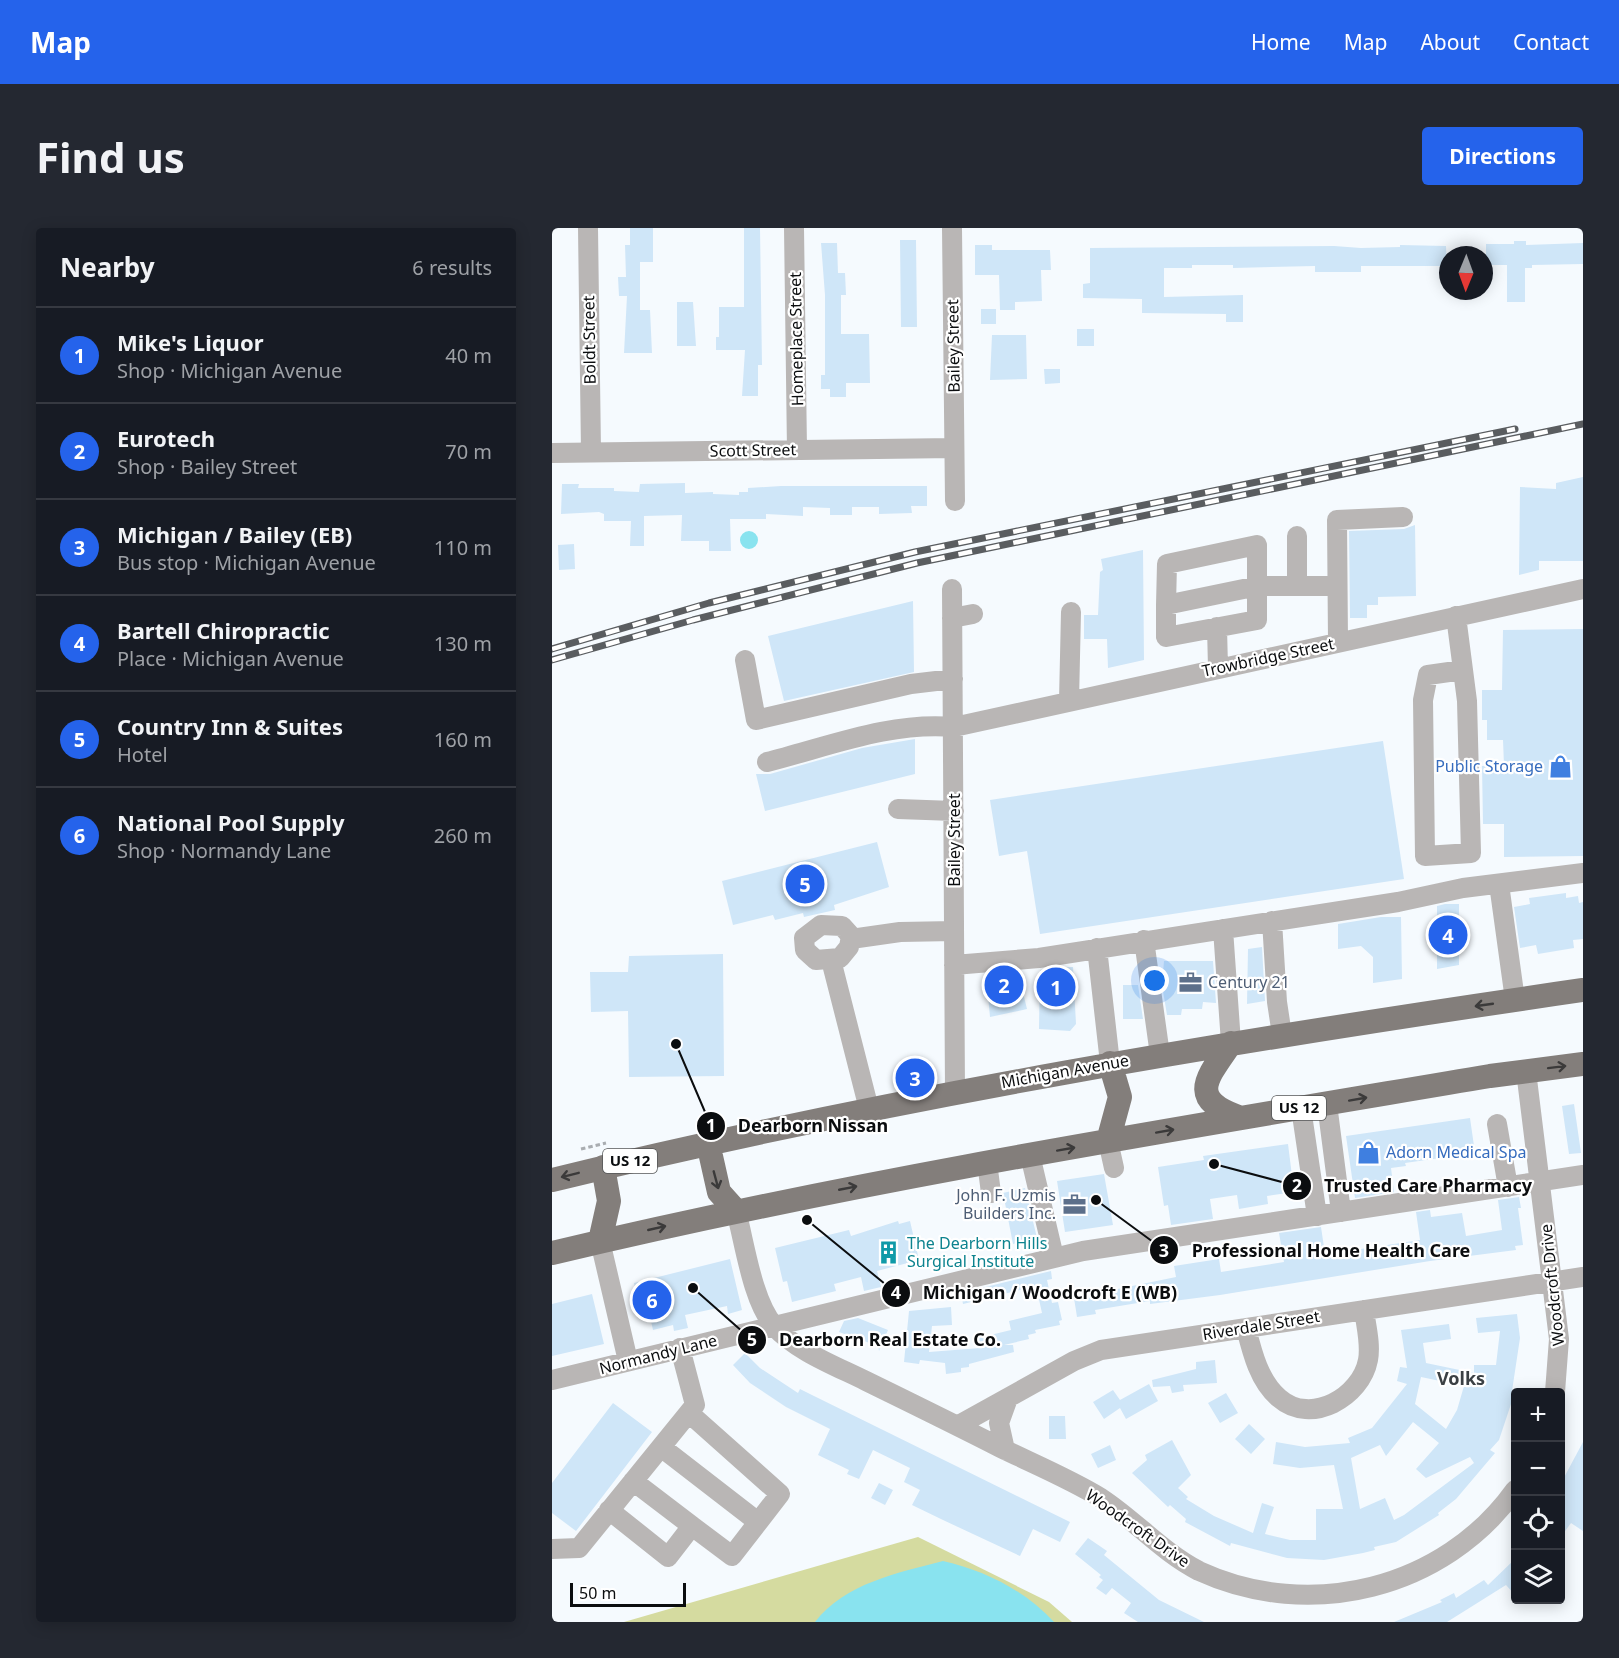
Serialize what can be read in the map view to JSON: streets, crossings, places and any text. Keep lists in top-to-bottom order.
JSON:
{
  "streets": {
    "main road": ["Michigan Avenue", "US 12"],
    "street": [
      "Homeplace Street",
      "Boldt Street",
      "Bailey Street",
      "Scott Street",
      "Trowbridge Street",
      "Woodcroft Drive",
      "Riverdale Street",
      "Normandy Lane"
    ]
  },
  "crossings": [
    ["Homeplace Street", "Scott Street"],
    ["Boldt Street", "Scott Street"],
    ["Bailey Street", "Scott Street"],
    ["Bailey Street", "Trowbridge Street"],
    ["Bailey Street", "Michigan Avenue"],
    ["US 12", "Woodcroft Drive"],
    ["Woodcroft Drive", "Riverdale Street"],
    ["Woodcroft Drive", "Normandy Lane"]
  ],
  "districts": ["Volks"],
  "places": {
    "shop": ["Public Storage", "Adorn Medical Spa"],
    "office": ["Century 21", "John F. Uzmis Builders Inc."],
    "other": [
      "Dearborn Nissan",
      "Trusted Care Pharmacy",
      "Professional Home Health Care",
      "Michigan / Woodcroft E (WB)",
      "Dearborn Real Estate Co."
    ],
    "building": ["The Dearborn Hills Surgical Institute"]
  },
  "scale_bar": "50 m",
  "north": "bottom",
  "page": {
    "header": "Map",
    "nav": [
      "Home",
      "Map",
      "About",
      "Contact"
    ],
    "buttons": "Directions",
    "title": "Find us",
    "heading": ["Nearby", "6 results"],
    "list": [
      {
        "mark": "1",
        "name": "Mike's Liquor",
        "note": "Shop · Michigan Avenue",
        "value": "40 m"
      },
      {
        "mark": "2",
        "name": "Eurotech",
        "note": "Shop · Bailey Street",
        "value": "70 m"
      },
      {
        "mark": "3",
        "name": "Michigan / Bailey (EB)",
        "note": "Bus stop · Michigan Avenue",
        "value": "110 m"
      },
      {
        "mark": "4",
        "name": "Bartell Chiropractic",
        "note": "Place · Michigan Avenue",
        "value": "130 m"
      },
      {
        "mark": "5",
        "name": "Country Inn & Suites",
        "note": "Hotel",
        "value": "160 m"
      },
      {
        "mark": "6",
        "name": "National Pool Supply",
        "note": "Shop · Normandy Lane",
        "value": "260 m"
      }
    ],
    "pins": [
      "5",
      "4",
      "2",
      "1",
      "3",
      "6"
    ],
    "map_buttons": ["+", "−"],
    "scale": "50 m"
  }
}
